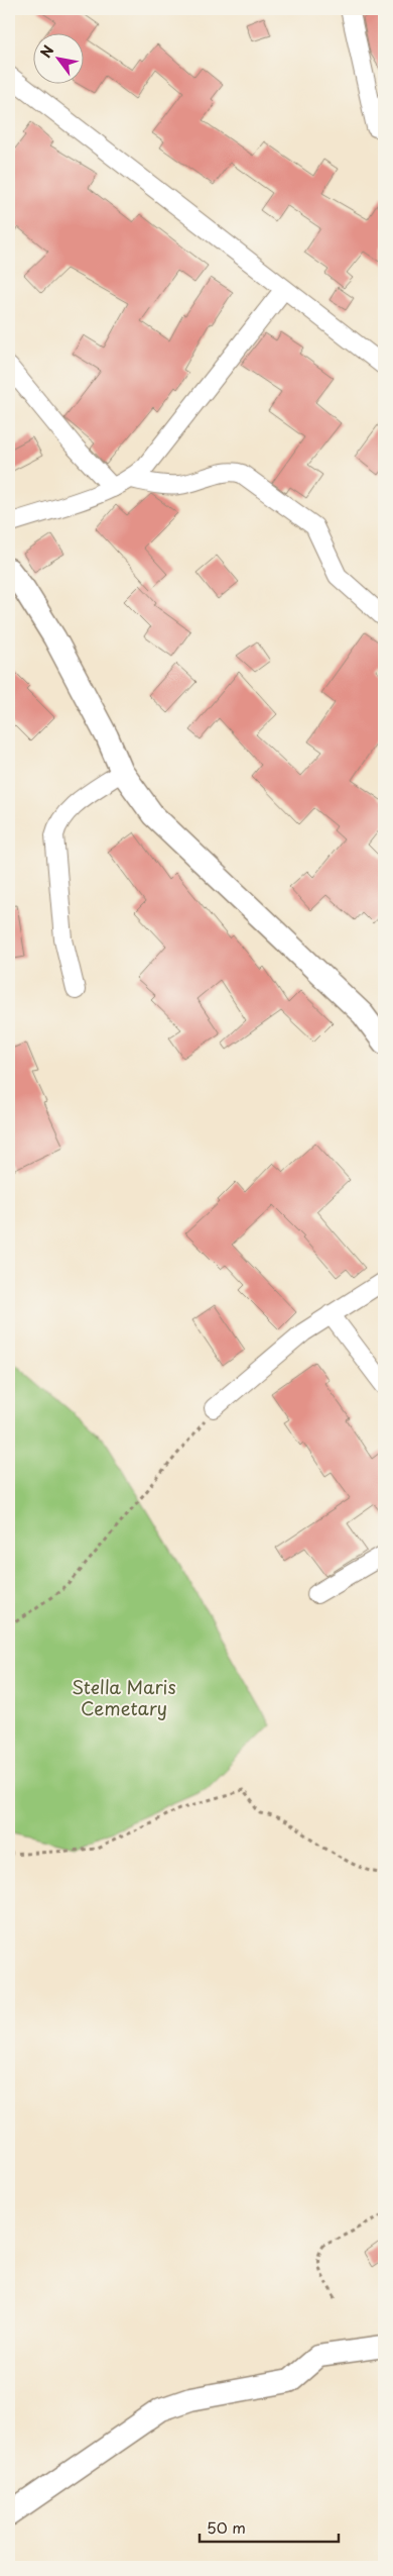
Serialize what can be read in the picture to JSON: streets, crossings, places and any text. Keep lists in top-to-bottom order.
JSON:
{
  "parks": ["Stella Maris Cemetary"],
  "scale_bar": "50 m",
  "north": "top left"
}
